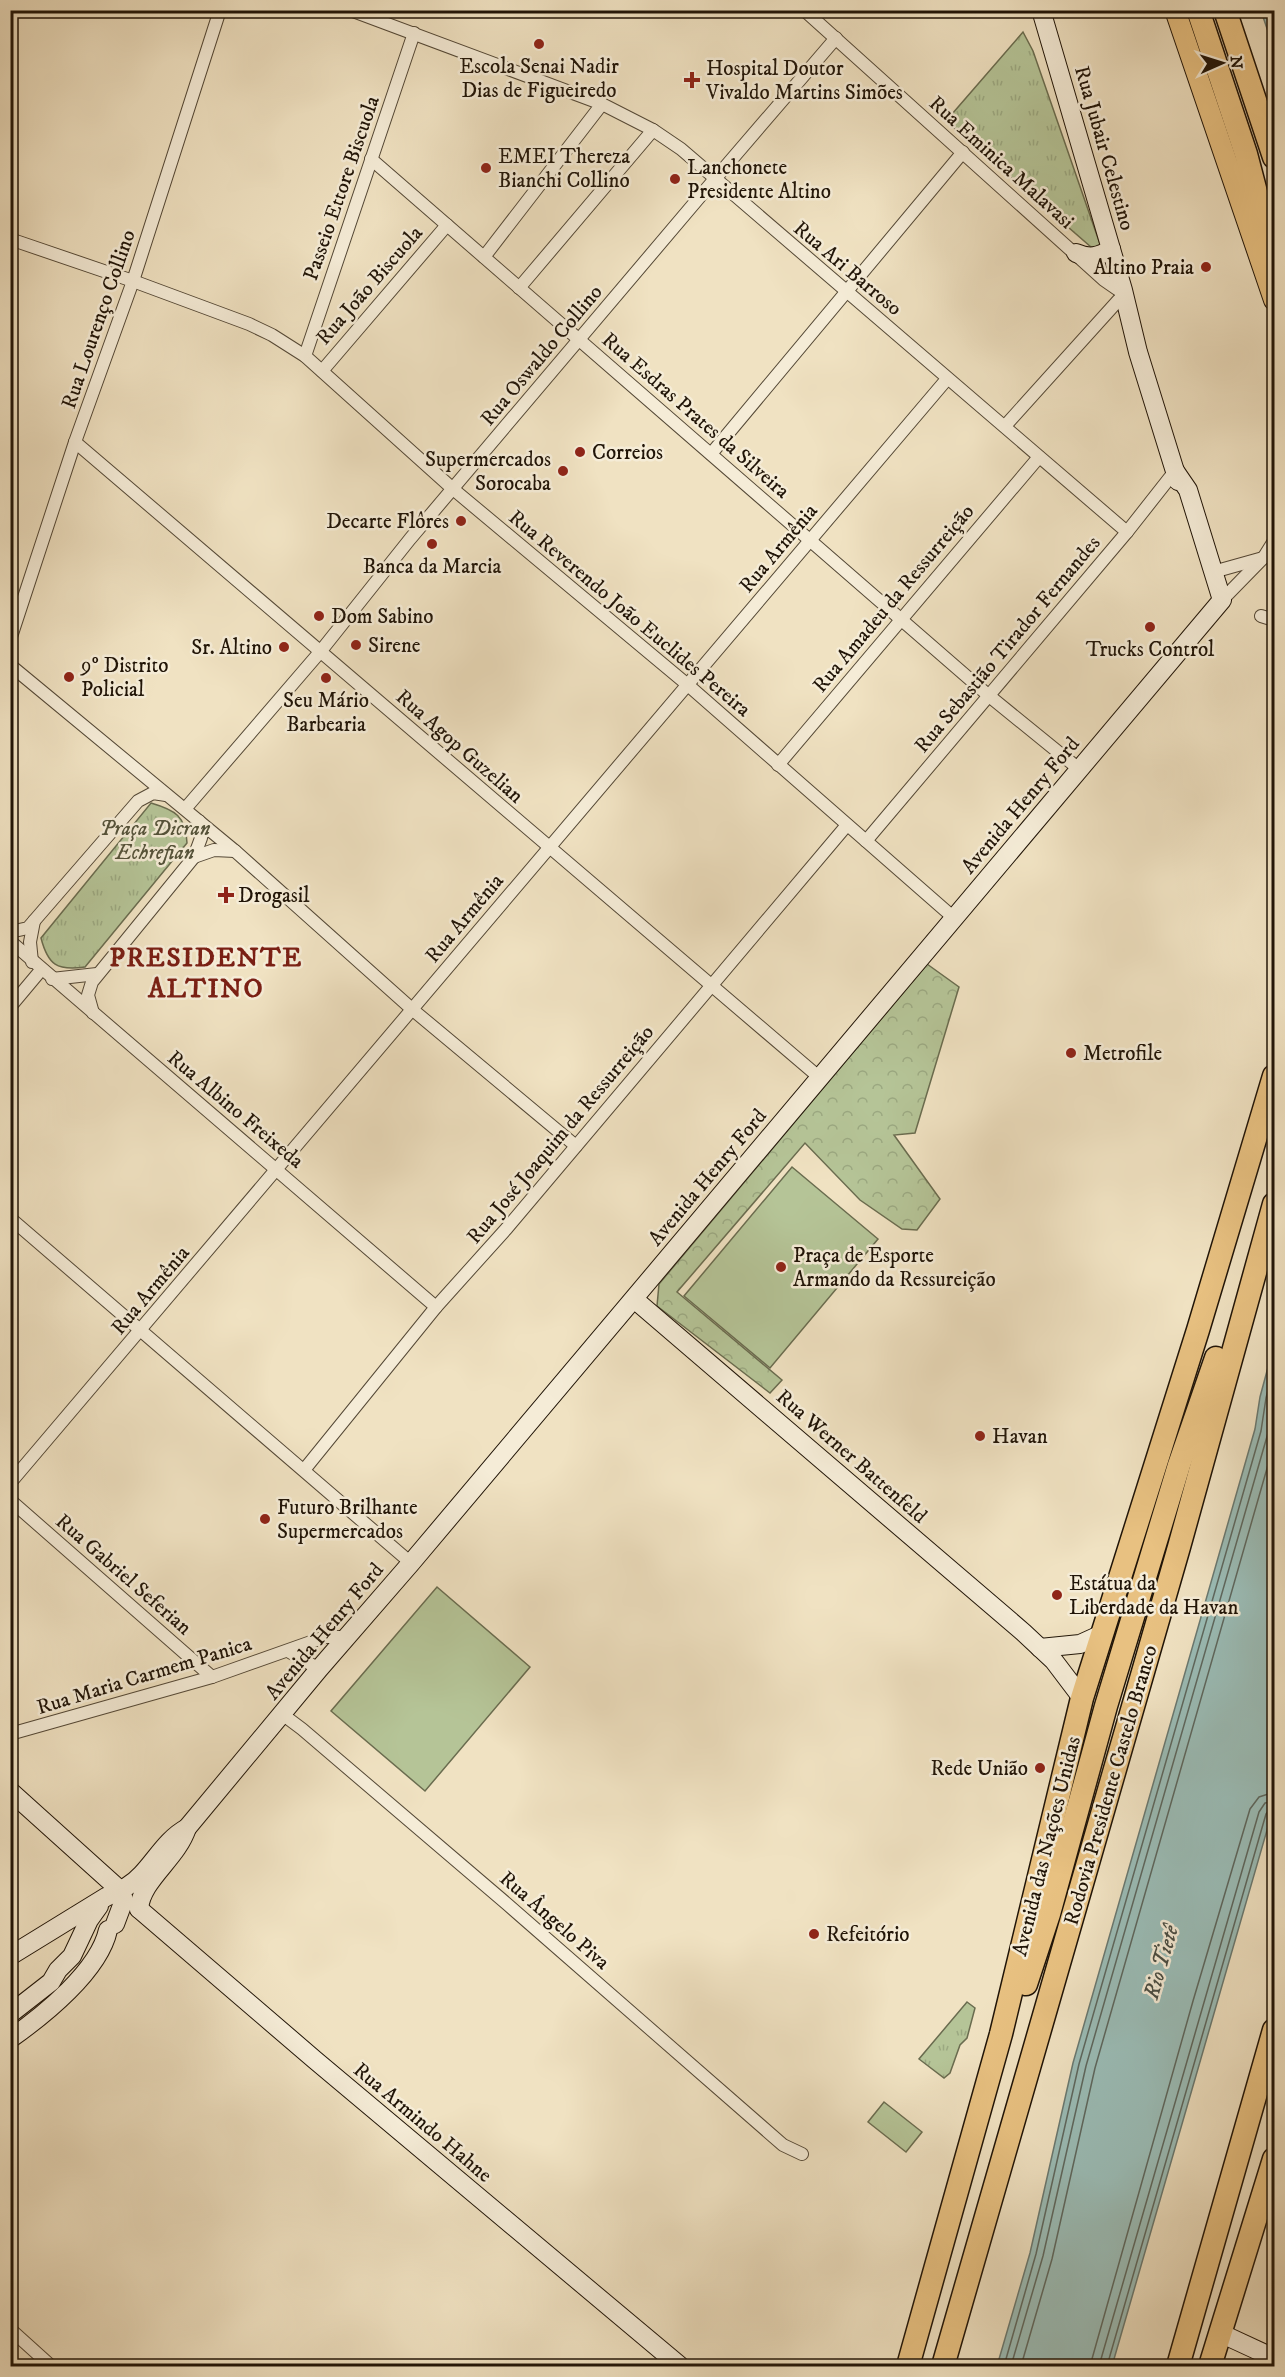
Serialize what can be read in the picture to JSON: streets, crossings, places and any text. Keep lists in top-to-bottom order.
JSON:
{
  "streets": {
    "highway": ["Rodovia Presidente Castelo Branco", "Avenida das Nações Unidas"],
    "main road": [
      "Rua Jubair Celestino",
      "Avenida Henry Ford",
      "Rua Werner Battenfeld",
      "Rua Armindo Hahne"
    ],
    "street": [
      "Rua Eminica Malavasi",
      "Passeio Ettore Biscuola",
      "Rua Ari Barroso",
      "Rua João Biscuola",
      "Rua Lourenço Collino",
      "Rua Oswaldo Collino",
      "Rua Esdras Prates da Silveira",
      "Rua Armênia",
      "Rua Amadeu da Ressurreição",
      "Rua Reverendo João Euclides Pereira",
      "Rua Sebastião Tirador Fernandes",
      "Rua Agop Guzelian",
      "Rua Albino Freixeda",
      "Rua José Joaquim da Ressurreição",
      "Rua Gabriel Seferian",
      "Rua Maria Carmem Panica",
      "Rua Ângelo Piva"
    ]
  },
  "crossings": [
    ["Rua Jubair Celestino", "Rua Eminica Malavasi"],
    ["Rua Jubair Celestino", "Rua Sebastião Tirador Fernandes"],
    ["Rua Jubair Celestino", "Avenida Henry Ford"],
    ["Rua Eminica Malavasi", "Rua Oswaldo Collino"],
    ["Passeio Ettore Biscuola", "Rua Ari Barroso"],
    ["Passeio Ettore Biscuola", "Rua Esdras Prates da Silveira"],
    ["Passeio Ettore Biscuola", "Rua Reverendo João Euclides Pereira"],
    ["Rua Ari Barroso", "Rua Oswaldo Collino"],
    ["Rua Ari Barroso", "Rua Armênia"],
    ["Rua Ari Barroso", "Rua Amadeu da Ressurreição"],
    ["Rua Ari Barroso", "Rua Sebastião Tirador Fernandes"],
    ["Rua João Biscuola", "Rua Esdras Prates da Silveira"],
    ["Rua João Biscuola", "Rua Reverendo João Euclides Pereira"],
    ["Rua Lourenço Collino", "Rua Reverendo João Euclides Pereira"],
    ["Rua Lourenço Collino", "Rua Agop Guzelian"],
    ["Rua Oswaldo Collino", "Rua Esdras Prates da Silveira"],
    ["Rua Oswaldo Collino", "Rua Reverendo João Euclides Pereira"],
    ["Rua Oswaldo Collino", "Rua Agop Guzelian"],
    ["Rua Esdras Prates da Silveira", "Rua Armênia"],
    ["Rua Esdras Prates da Silveira", "Rua Amadeu da Ressurreição"],
    ["Rua Esdras Prates da Silveira", "Rua Sebastião Tirador Fernandes"],
    ["Rua Esdras Prates da Silveira", "Avenida Henry Ford"],
    ["Rua Armênia", "Rua Reverendo João Euclides Pereira"],
    ["Rua Armênia", "Rua Agop Guzelian"],
    ["Rua Armênia", "Rua Albino Freixeda"],
    ["Rua Amadeu da Ressurreição", "Rua Reverendo João Euclides Pereira"],
    ["Rua Reverendo João Euclides Pereira", "Rua Sebastião Tirador Fernandes"],
    ["Rua Reverendo João Euclides Pereira", "Avenida Henry Ford"],
    ["Rua Reverendo João Euclides Pereira", "Rua José Joaquim da Ressurreição"],
    ["Rua Agop Guzelian", "Avenida Henry Ford"],
    ["Rua Agop Guzelian", "Rua José Joaquim da Ressurreição"],
    ["Avenida Henry Ford", "Rua Werner Battenfeld"],
    ["Avenida Henry Ford", "Rua Maria Carmem Panica"],
    ["Avenida Henry Ford", "Rua Ângelo Piva"],
    ["Avenida Henry Ford", "Rua Armindo Hahne"],
    ["Rua Albino Freixeda", "Rua José Joaquim da Ressurreição"],
    ["Rua Werner Battenfeld", "Avenida das Nações Unidas"],
    ["Rua Gabriel Seferian", "Rua Maria Carmem Panica"]
  ],
  "districts": ["PRESIDENTE ALTINO"],
  "water": ["Rio Tietê"],
  "parks": ["Praça Dicran Echrefian"],
  "places": {
    "other": [
      "Escola Senai Nadir Dias de Figueiredo",
      "EMEI Thereza Bianchi Collino",
      "Lanchonete Presidente Altino",
      "Altino Praia",
      "Correios",
      "Supermercados Sorocaba",
      "Decarte Flôres",
      "Banca da Marcia",
      "Dom Sabino",
      "Trucks Control",
      "Sirene",
      "Sr. Altino",
      "9º Distrito Policial",
      "Seu Mário Barbearia",
      "Metrofile",
      "Praça de Esporte Armando da Ressureição",
      "Havan",
      "Futuro Brilhante Supermercados",
      "Estátua da Liberdade da Havan",
      "Rede União",
      "Refeitório"
    ],
    "health": ["Hospital Doutor Vivaldo Martins Simões", "Drogasil"]
  },
  "north": "right"
}
